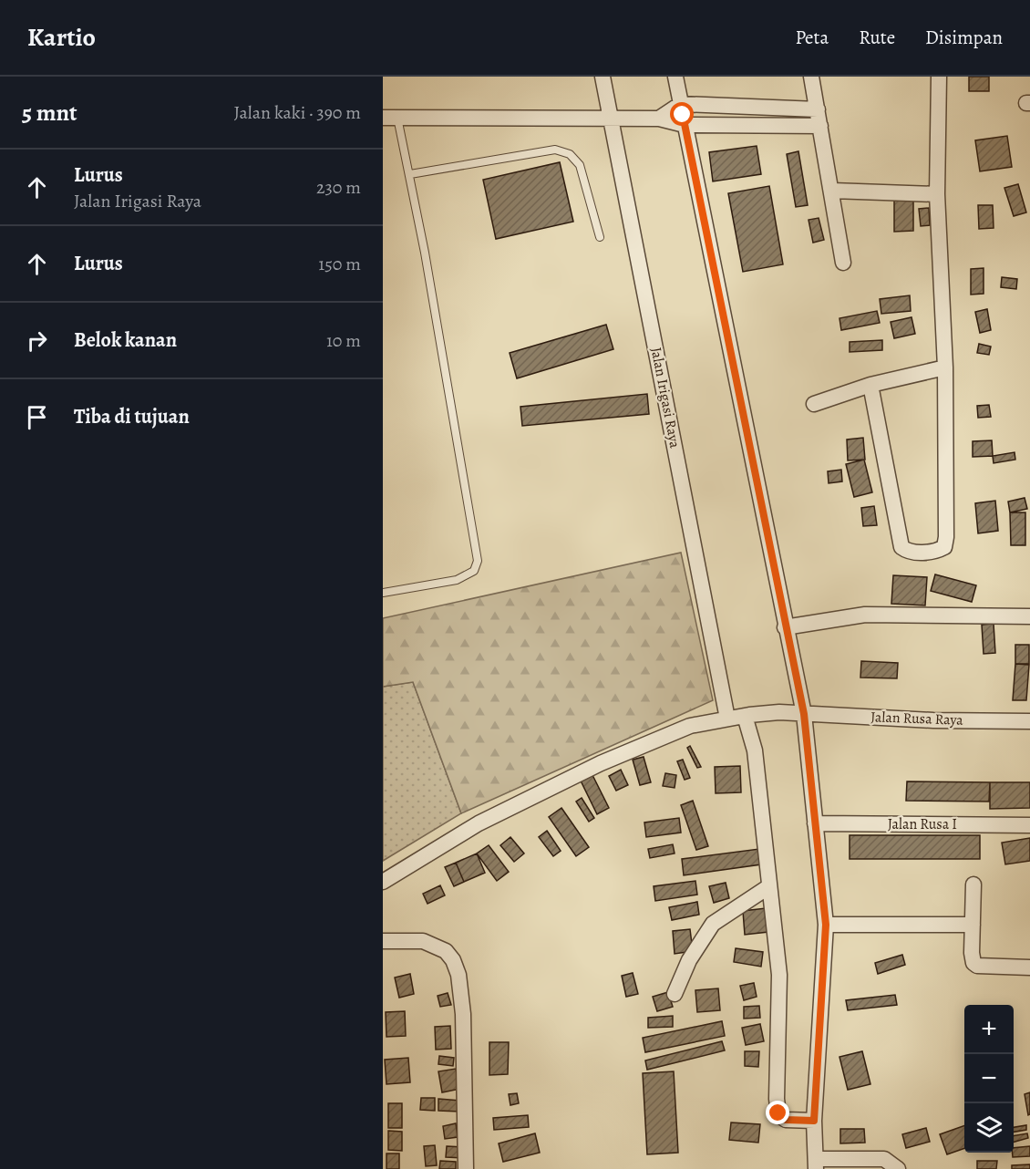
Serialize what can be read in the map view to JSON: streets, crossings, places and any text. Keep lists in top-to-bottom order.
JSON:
{
  "streets": {
    "street": ["Jalan Irigasi Raya", "Jalan Rusa Raya", "Jalan Rusa I"]
  },
  "crossings": [
    ["Jalan Irigasi Raya", "Jalan Rusa Raya"]
  ],
  "page": {
    "header": "Kartio",
    "nav": ["Peta", "Rute", "Disimpan"],
    "heading": ["5 mnt", "Jalan kaki · 390 m"],
    "list": [
      ["Lurus", "Jalan Irigasi Raya", "230 m"],
      ["Lurus", "150 m"],
      ["Belok kanan", "10 m"],
      "Tiba di tujuan"
    ],
    "map_buttons": ["+", "−"]
  }
}
